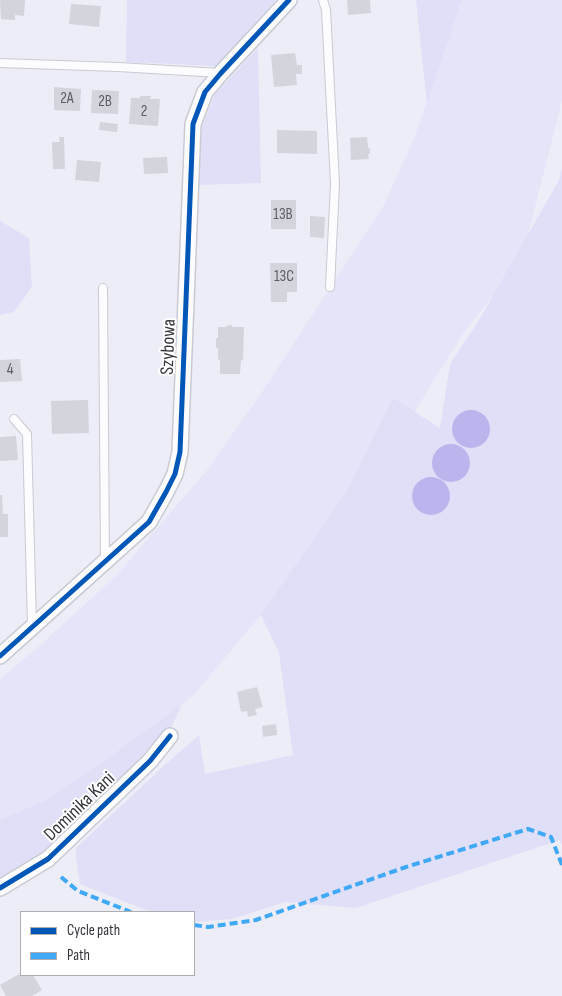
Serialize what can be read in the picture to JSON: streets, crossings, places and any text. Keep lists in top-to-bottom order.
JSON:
{
  "streets": {
    "street": ["Szybowa", "Dominika Kani"]
  },
  "house_numbers": [
    "2A",
    "2B",
    "2",
    "13B",
    "13C",
    "4"
  ],
  "legend": ["Cycle path", "Path"]
}
